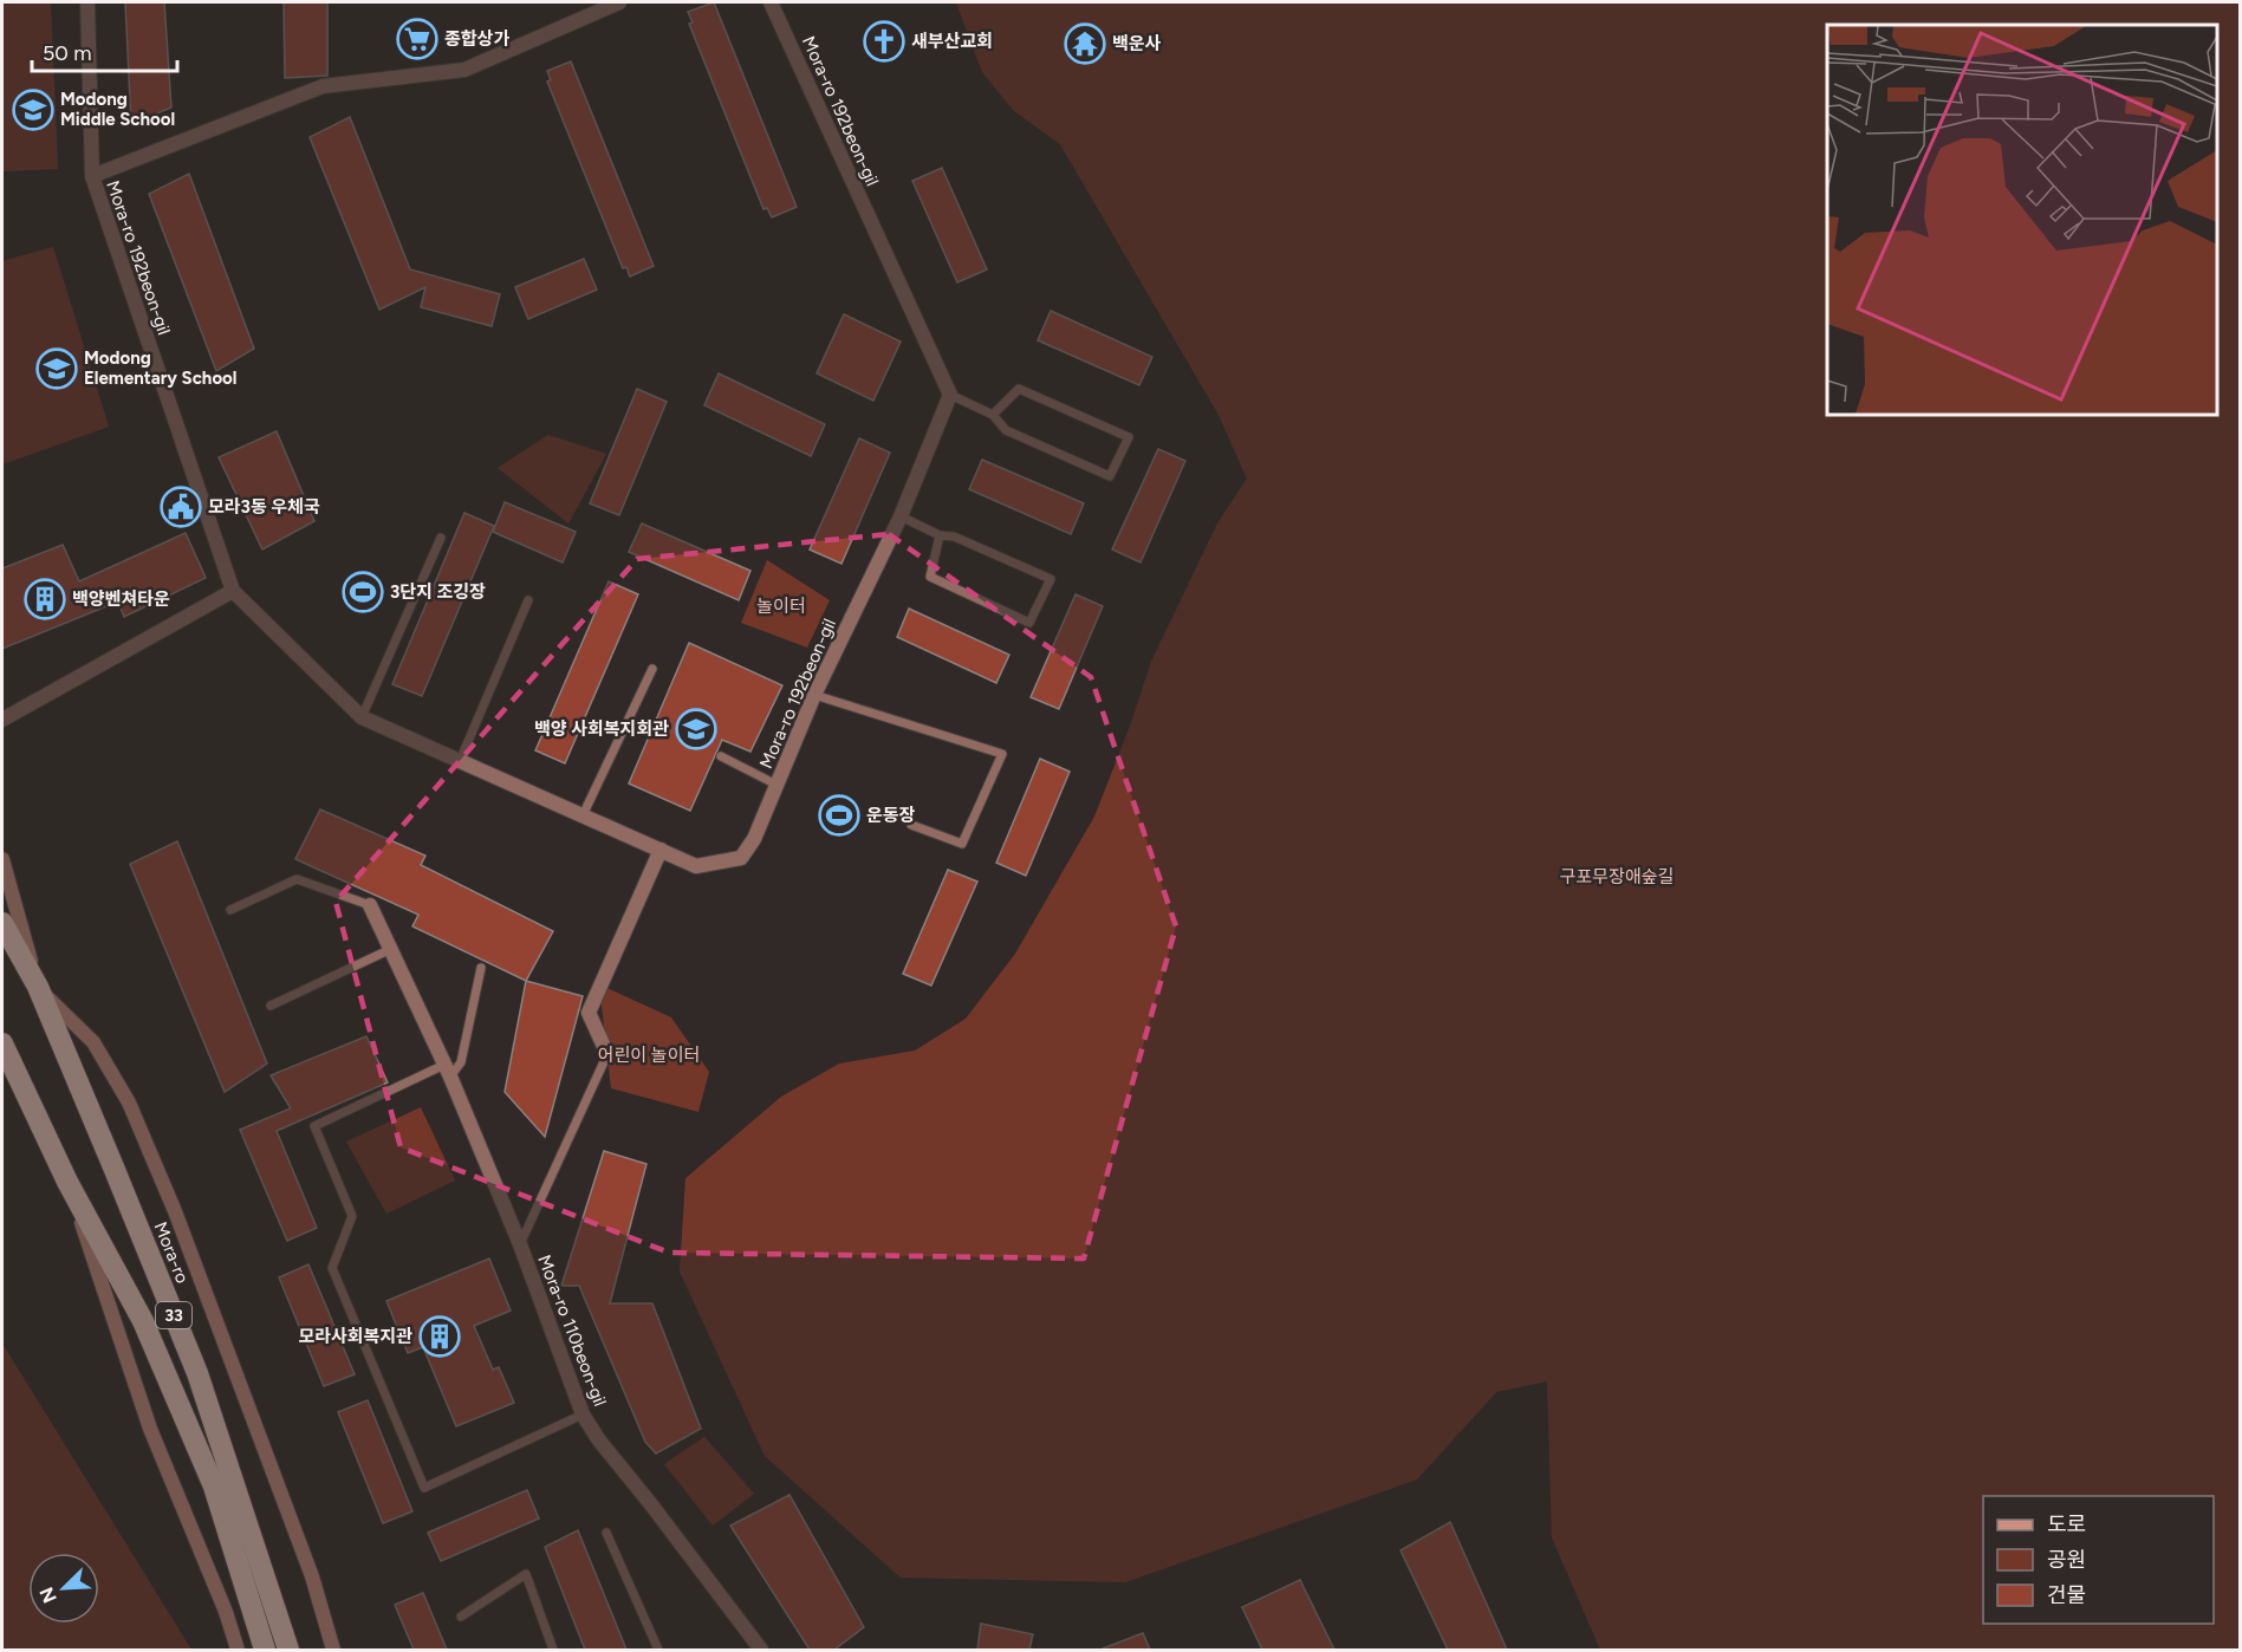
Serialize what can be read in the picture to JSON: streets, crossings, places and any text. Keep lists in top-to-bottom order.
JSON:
{
  "streets": {
    "highway": ["Mora-ro", "33"],
    "street": ["Mora-ro 192beon-gil", "Mora-ro 110beon-gil"]
  },
  "parks": ["놀이터", "구포무장애숲길", "어린이 놀이터"],
  "places": {
    "supermarket": ["종합상가"],
    "church": ["새부산교회"],
    "temple": ["백운사"],
    "school or university": ["Modong Middle School", "Modong Elementary School", "백양 사회복지회관"],
    "public building": ["모라3동 우체국"],
    "sports": ["3단지 조깅장", "운동장"],
    "building": ["백양벤쳐타운", "모라사회복지관"]
  },
  "legend": ["도로", "공원", "건물"],
  "scale_bar": "50 m",
  "north": "bottom left"
}
